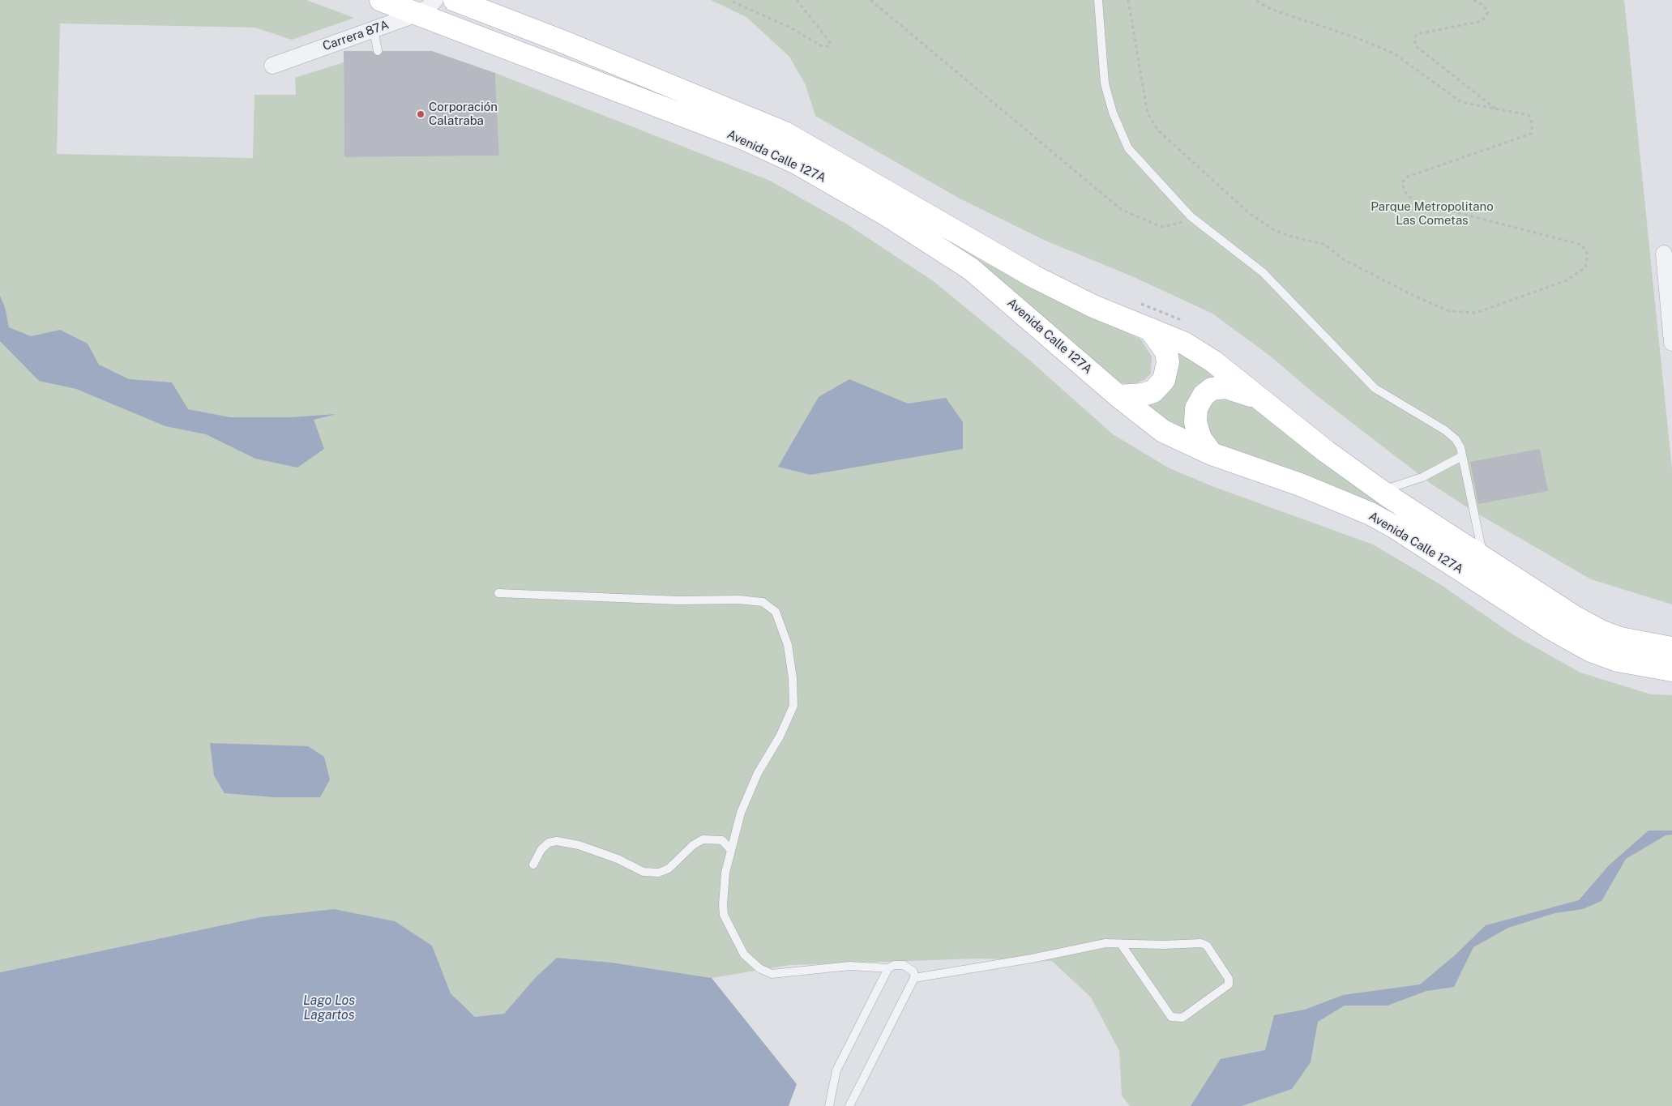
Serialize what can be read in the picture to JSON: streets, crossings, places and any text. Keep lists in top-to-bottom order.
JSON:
{
  "streets": {
    "main road": ["Avenida Calle 127A"],
    "street": ["Carrera 87A"]
  },
  "crossings": [
    ["Carrera 87A", "Avenida Calle 127A"]
  ],
  "water": ["Lago Los Lagartos"],
  "parks": ["Parque Metropolitano Las Cometas"],
  "places": ["Corporación Calatraba"]
}
